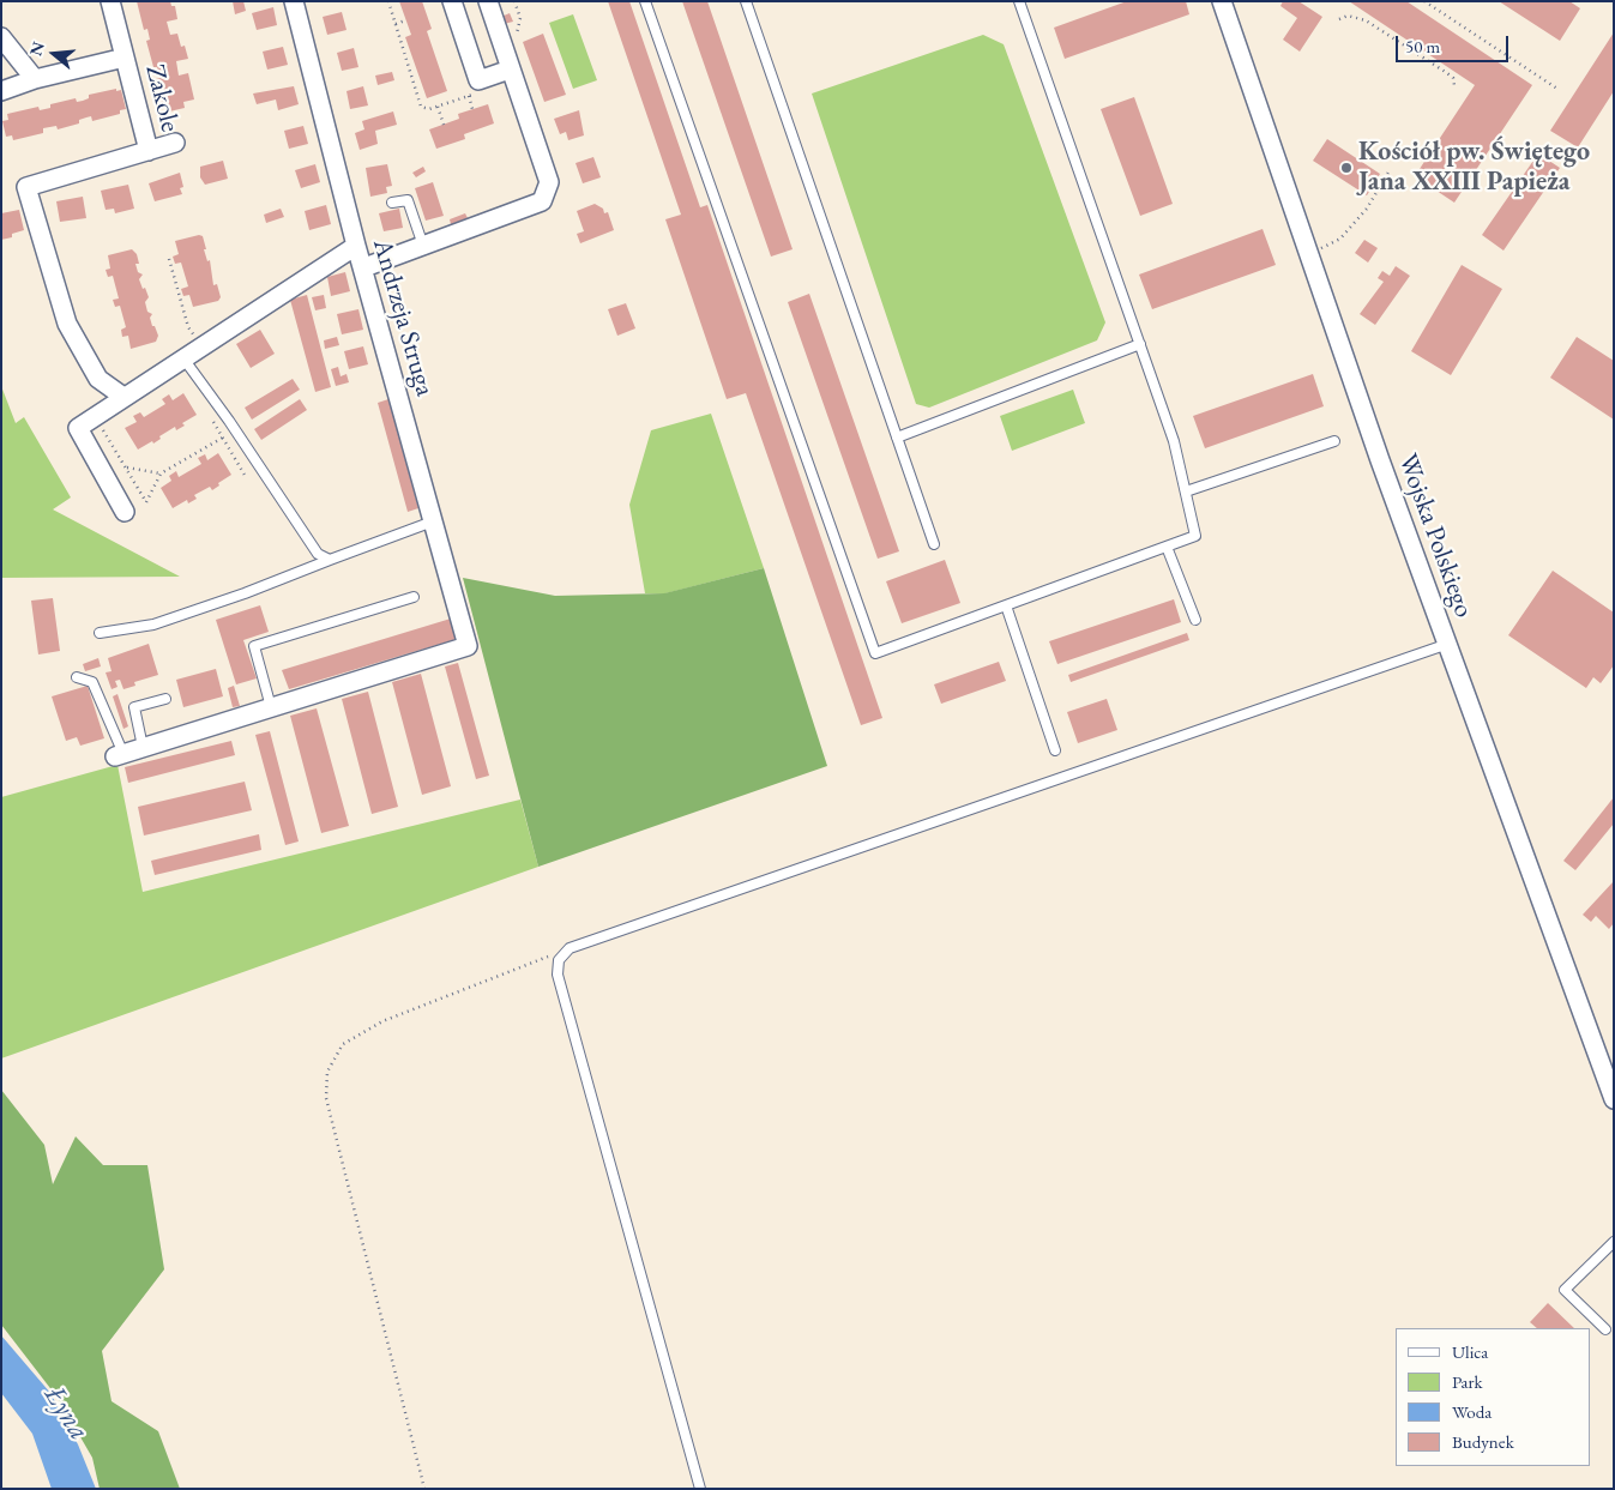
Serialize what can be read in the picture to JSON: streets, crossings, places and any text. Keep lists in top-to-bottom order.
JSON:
{
  "streets": {
    "street": ["Zakole", "Andrzeja Struga", "Wojska Polskiego"]
  },
  "water": ["Łyna"],
  "places": ["Kościół pw. Świętego Jana XXIII Papieża"],
  "legend": [
    "Ulica",
    "Park",
    "Woda",
    "Budynek"
  ],
  "scale_bar": "50 m",
  "north": "left"
}
